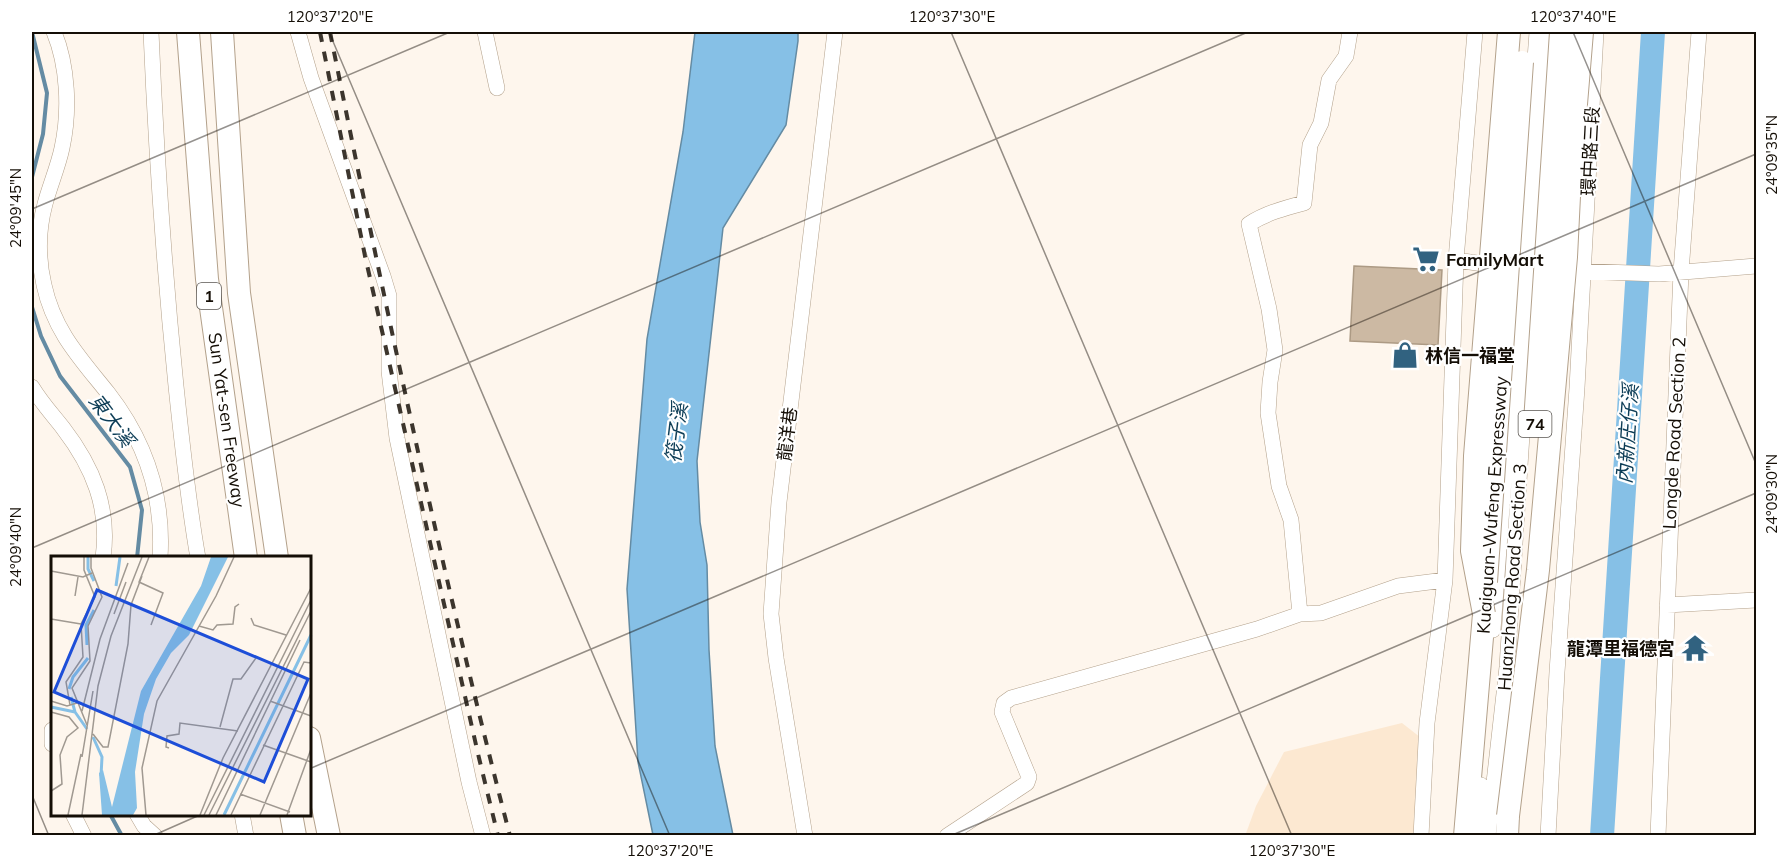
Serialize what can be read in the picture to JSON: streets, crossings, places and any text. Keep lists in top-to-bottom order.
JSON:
{
  "streets": {
    "highway": [
      "1",
      "Sun Yat-sen Freeway",
      "74",
      "Kuaiguan-Wufeng Expressway"
    ],
    "street": [
      "環中路三段",
      "Longde Road Section 2",
      "龍洋巷",
      "Huanzhong Road Section 3"
    ]
  },
  "water": ["東大溪", "筏子溪", "內新庄仔溪"],
  "places": {
    "supermarket": ["FamilyMart"],
    "shop": ["林信一福堂"],
    "temple": ["龍潭里福德宮"]
  },
  "coordinates": [
    "120°37'20\"E",
    "120°37'30\"E",
    "120°37'40\"E",
    "24°09'35\"N",
    "24°09'45\"N",
    "24°09'30\"N",
    "24°09'40\"N"
  ]
}
